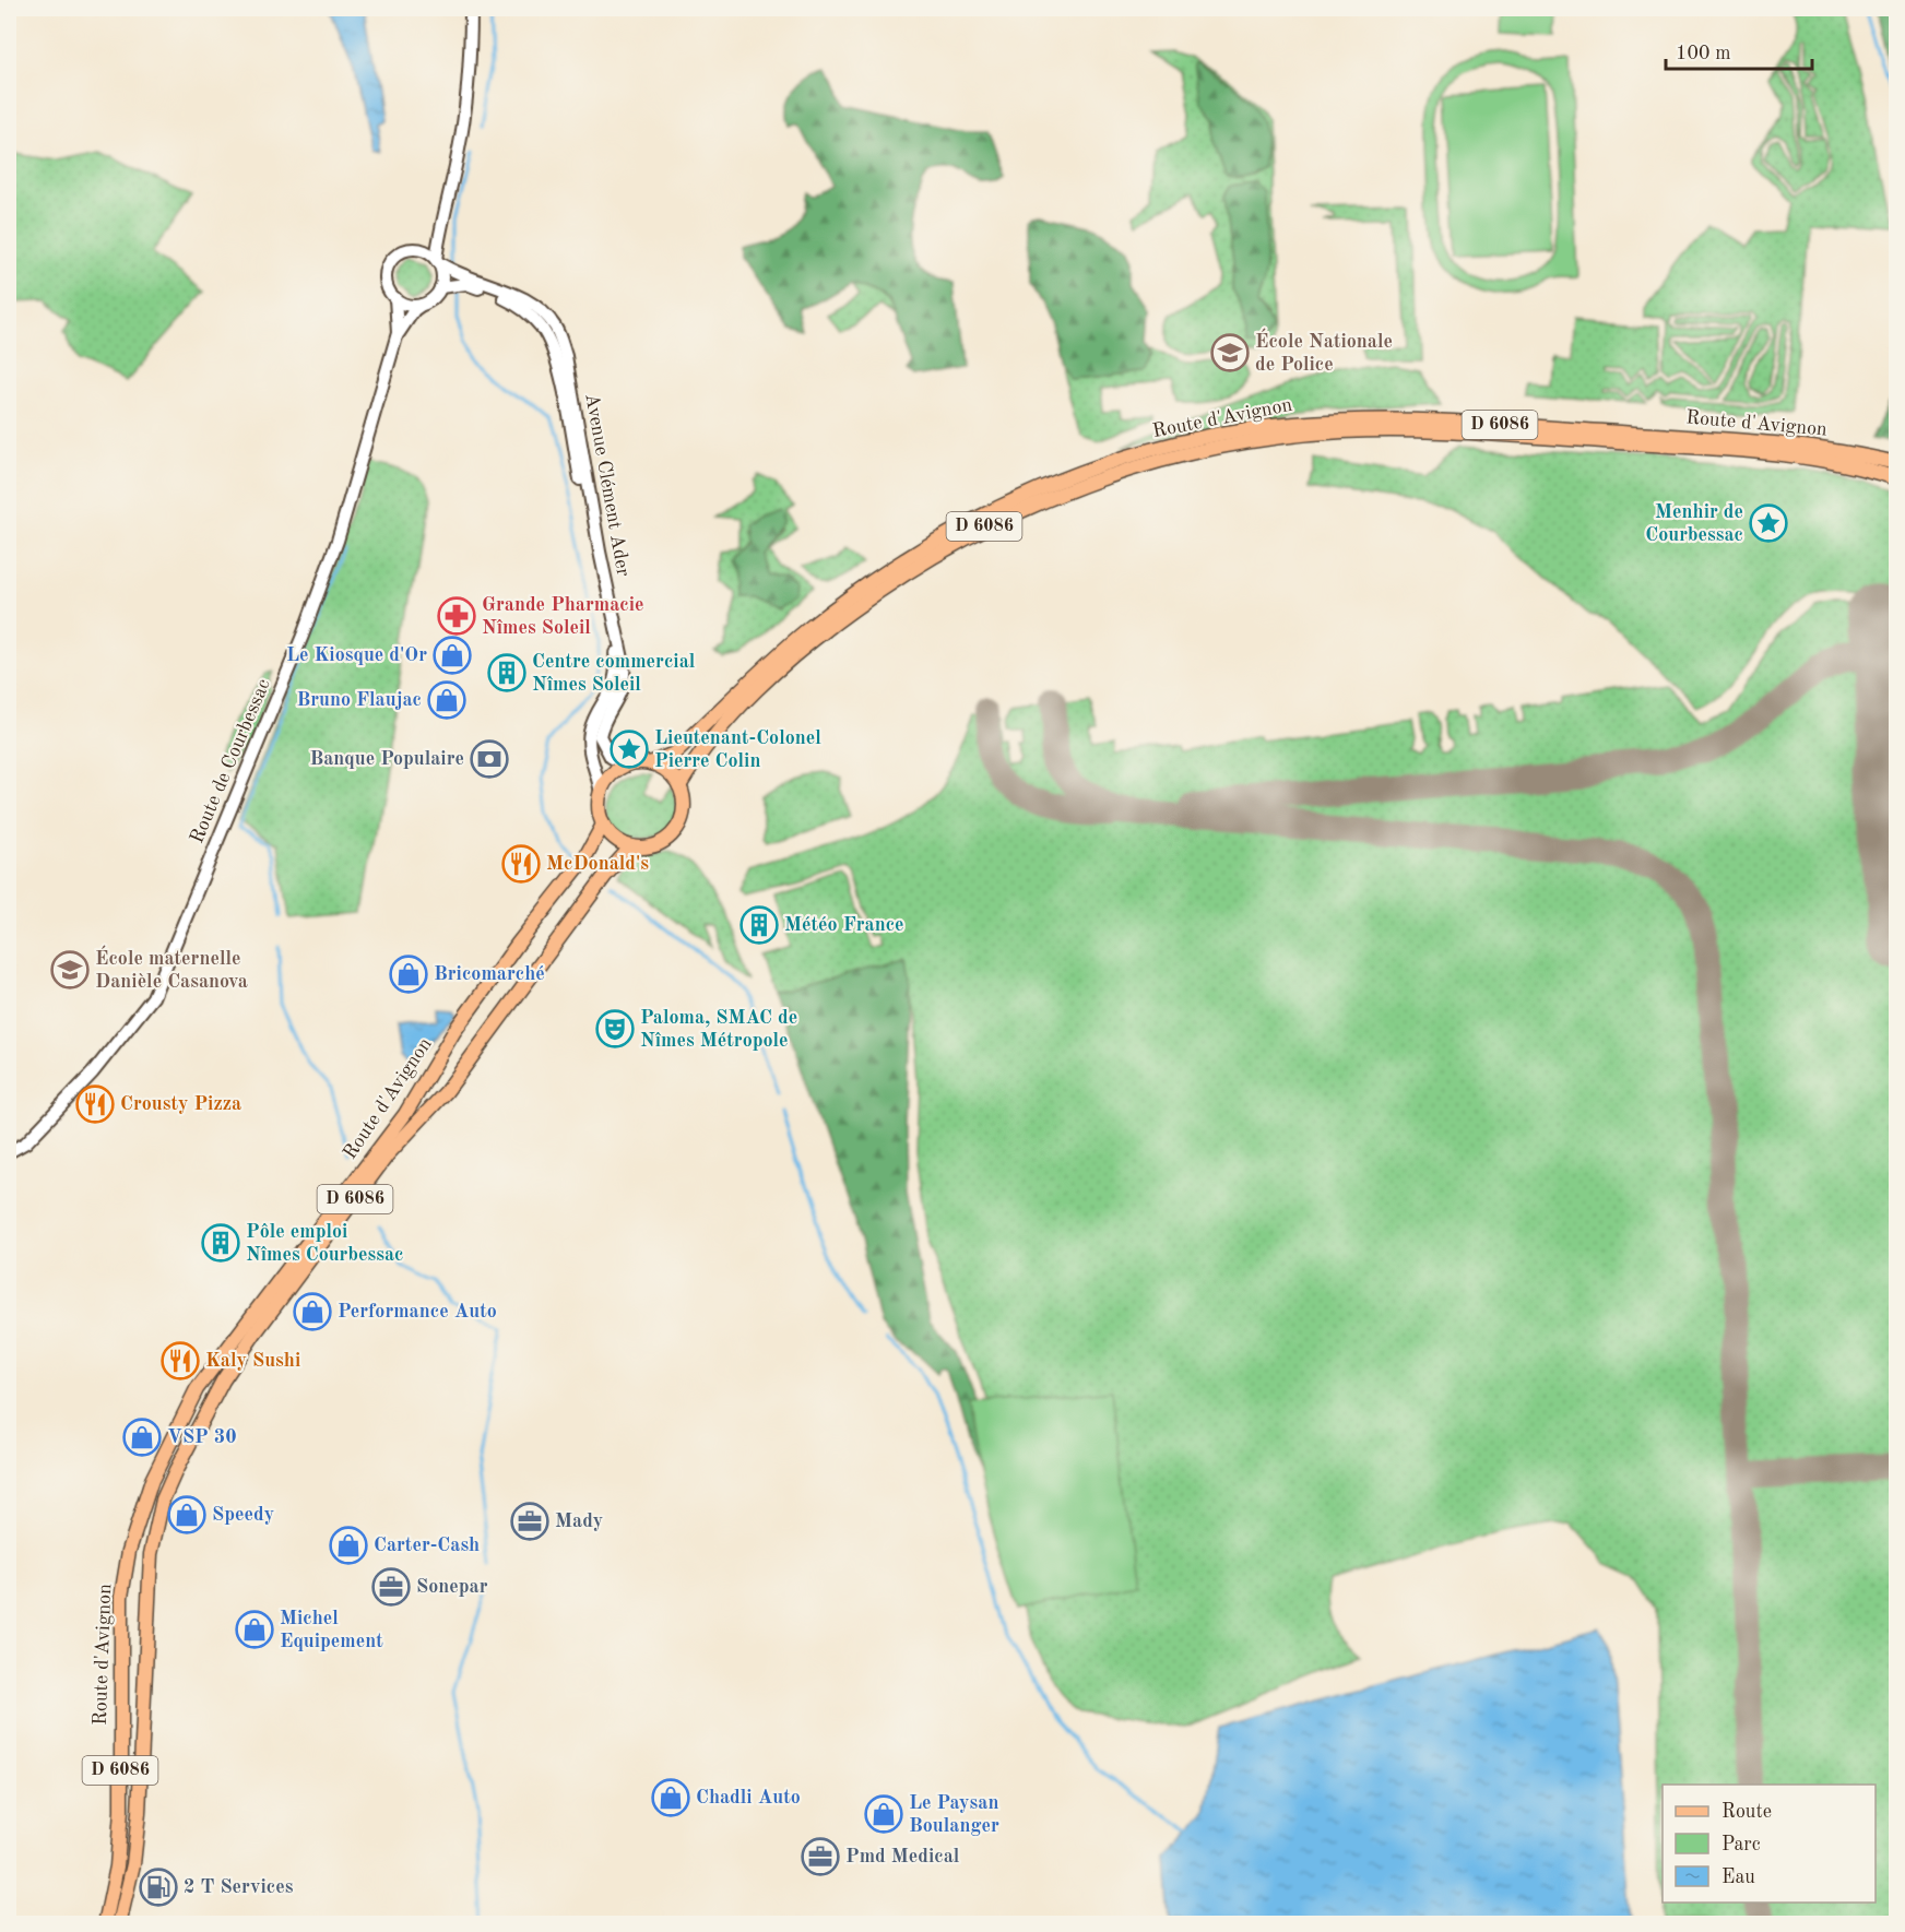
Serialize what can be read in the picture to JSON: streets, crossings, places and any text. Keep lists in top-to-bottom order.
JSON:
{
  "streets": {
    "main road": ["Route d'Avignon", "D 6086"],
    "street": ["Avenue Clément Ader", "Route de Courbessac"]
  },
  "crossings": [
    ["Route d'Avignon", "Avenue Clément Ader"],
    ["Avenue Clément Ader", "Route de Courbessac"]
  ],
  "places": {
    "school or university": ["École Nationale de Police", "École maternelle Danièle Casanova"],
    "place": ["Menhir de Courbessac", "Lieutenant-Colonel Pierre Colin"],
    "pharmacy": ["Grande Pharmacie Nîmes Soleil"],
    "shop": [
      "Le Kiosque d'Or",
      "Bruno Flaujac",
      "Bricomarché",
      "Performance Auto",
      "VSP 30",
      "Speedy",
      "Carter-Cash",
      "Michel Equipement",
      "Chadli Auto",
      "Le Paysan Boulanger"
    ],
    "building": ["Centre commercial Nîmes Soleil", "Météo France", "Pôle emploi Nîmes Courbessac"],
    "bank": ["Banque Populaire"],
    "restaurant": ["McDonald's", "Crousty Pizza", "Kaly Sushi"],
    "theatre": ["Paloma, SMAC de Nîmes Métropole"],
    "office": ["Mady", "Sonepar", "Pmd Medical"],
    "fuel station": ["2 T Services"]
  },
  "legend": ["Route", "Parc", "Eau"],
  "scale_bar": "100 m"
}
